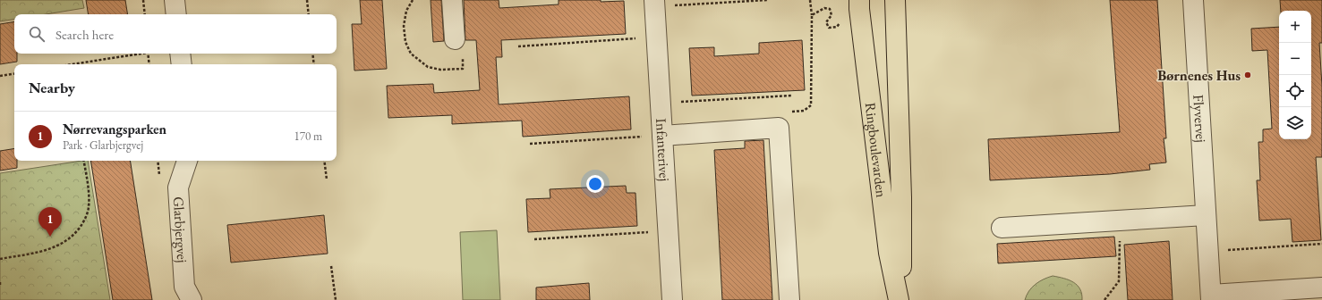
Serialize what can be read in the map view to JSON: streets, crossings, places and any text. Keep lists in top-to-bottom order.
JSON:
{
  "streets": {
    "main road": ["Ringboulevarden"],
    "street": ["Flyvervej", "Infanterivej", "Glarbjergvej"]
  },
  "places": ["Børnenes Hus"],
  "page": {
    "map_buttons": ["+", "−"],
    "search": "Search here",
    "heading": "Nearby",
    "list": [
      {
        "mark": "1",
        "name": "Nørrevangsparken",
        "note": "Park · Glarbjergvej",
        "value": "170 m"
      }
    ],
    "pins": "1"
  }
}
